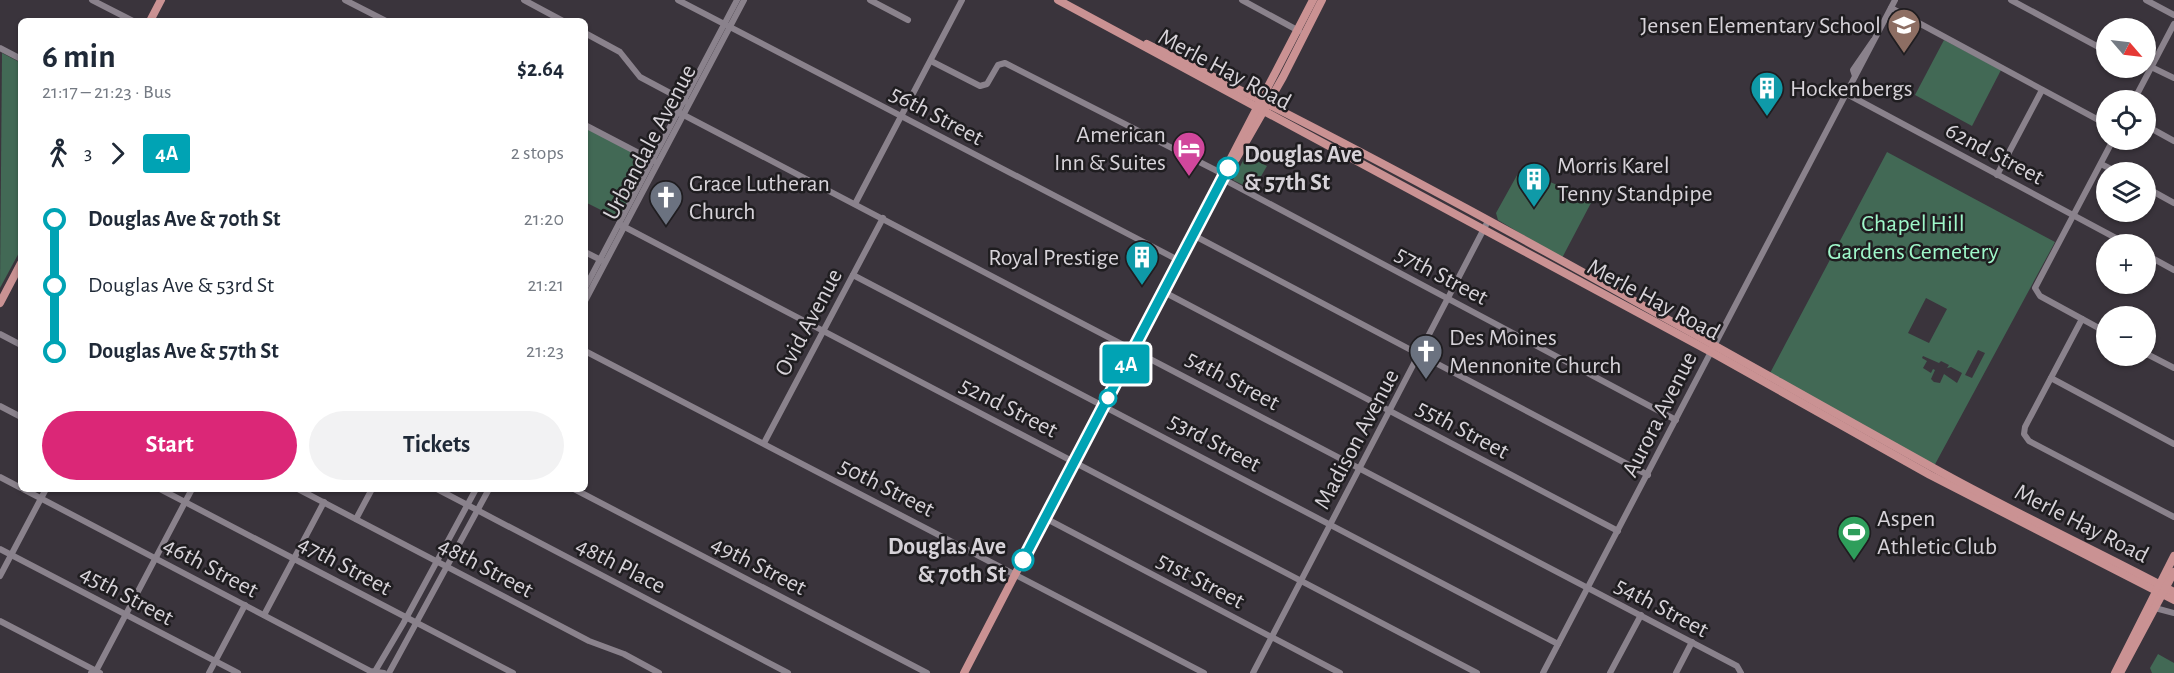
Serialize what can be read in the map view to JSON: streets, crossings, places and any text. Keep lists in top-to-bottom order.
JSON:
{
  "streets": {
    "main road": ["Merle Hay Road"],
    "street": [
      "56th Street",
      "Urbandale Avenue",
      "62nd Street",
      "57th Street",
      "Ovid Avenue",
      "54th Street",
      "52nd Street",
      "Aurora Avenue",
      "55th Street",
      "Madison Avenue",
      "53rd Street",
      "50th Street",
      "47th Street",
      "48th Place",
      "49th Street",
      "46th Street",
      "48th Street",
      "51st Street",
      "45th Street"
    ]
  },
  "crossings": [
    ["Merle Hay Road", "Aurora Avenue"],
    ["Merle Hay Road", "Madison Avenue"],
    ["56th Street", "Urbandale Avenue"],
    ["Urbandale Avenue", "54th Street"],
    ["Urbandale Avenue", "52nd Street"],
    ["62nd Street", "Aurora Avenue"],
    ["57th Street", "Aurora Avenue"],
    ["57th Street", "Madison Avenue"],
    ["Ovid Avenue", "54th Street"],
    ["Ovid Avenue", "52nd Street"],
    ["Ovid Avenue", "53rd Street"],
    ["Ovid Avenue", "50th Street"],
    ["54th Street", "Aurora Avenue"],
    ["54th Street", "Madison Avenue"],
    ["52nd Street", "Madison Avenue"],
    ["Aurora Avenue", "55th Street"],
    ["Aurora Avenue", "53rd Street"],
    ["55th Street", "Madison Avenue"],
    ["Madison Avenue", "53rd Street"],
    ["Madison Avenue", "51st Street"]
  ],
  "parks": ["Chapel Hill Gardens Cemetery"],
  "places": {
    "school or university": ["Jensen Elementary School"],
    "building": ["Hockenbergs", "Morris Karel Tenny Standpipe", "Royal Prestige"],
    "other": ["Douglas Ave & 57th St", "Douglas Ave & 70th St"],
    "hotel": ["American Inn & Suites"],
    "church": ["Grace Lutheran Church", "Des Moines Mennonite Church"],
    "sports": ["Aspen Athletic Club"]
  },
  "lines": ["bus line 4A"],
  "north": "bottom right",
  "page": {
    "on_map": "4A",
    "map_buttons": ["+", "−"],
    "heading": ["6 min", "21:17 – 21:23 · Bus", "$2.64"],
    "legs": ["3", "4A", "2 stops"],
    "list": [
      {
        "name": "Douglas Ave & 70th St",
        "value": "21:20"
      },
      {
        "name": "Douglas Ave & 53rd St",
        "value": "21:21"
      },
      {
        "name": "Douglas Ave & 57th St",
        "value": "21:23"
      }
    ],
    "buttons": ["Start", "Tickets"]
  }
}
